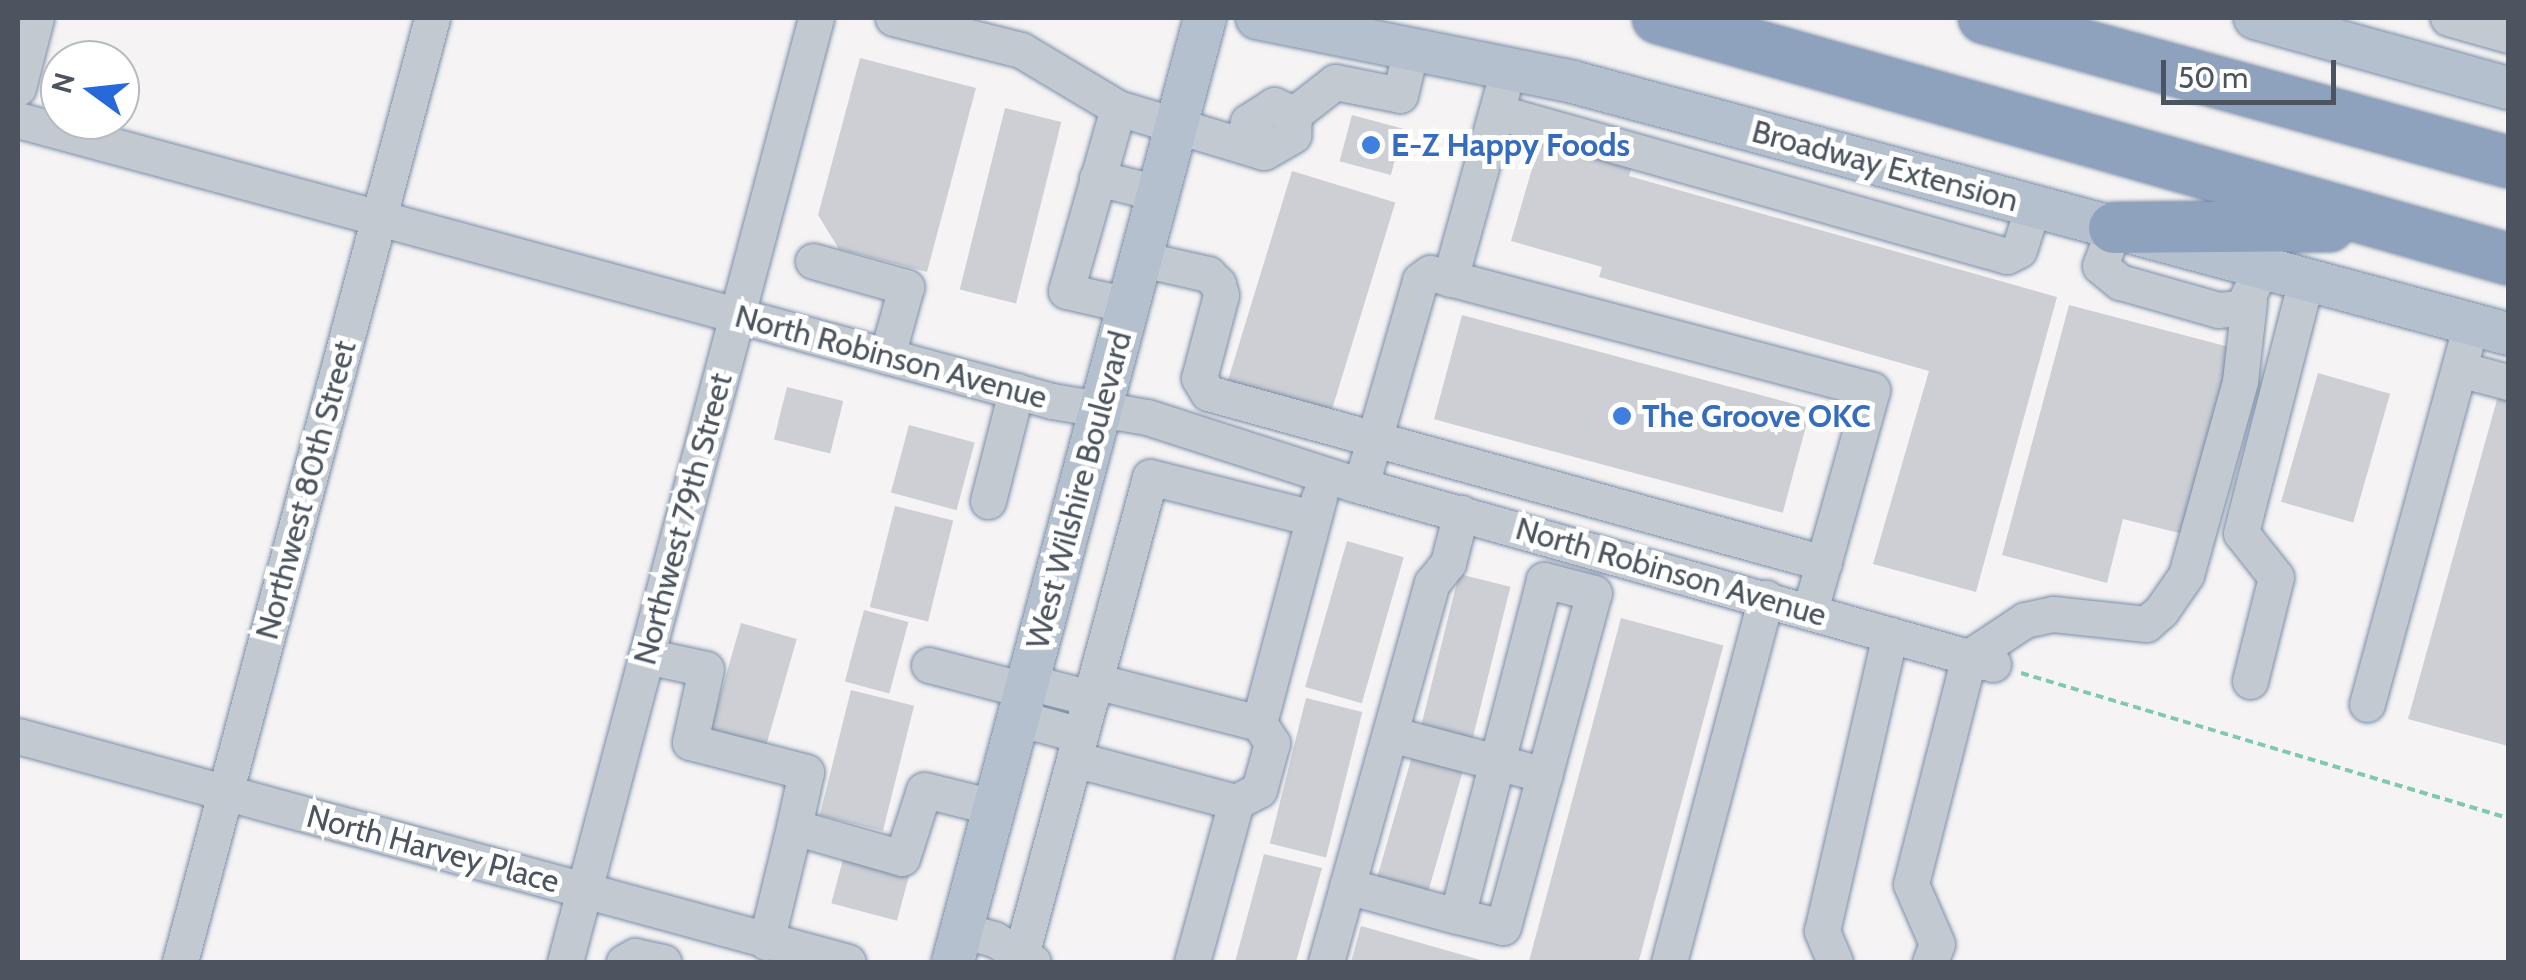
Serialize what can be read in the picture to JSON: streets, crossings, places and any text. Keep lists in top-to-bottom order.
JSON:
{
  "streets": {
    "main road": ["Broadway Extension", "West Wilshire Boulevard"],
    "street": [
      "North Robinson Avenue",
      "Northwest 80th Street",
      "Northwest 79th Street",
      "North Harvey Place"
    ]
  },
  "crossings": [
    ["North Robinson Avenue", "Northwest 80th Street"],
    ["North Robinson Avenue", "West Wilshire Boulevard"],
    ["North Robinson Avenue", "Northwest 79th Street"],
    ["Northwest 80th Street", "North Harvey Place"],
    ["Northwest 79th Street", "North Harvey Place"]
  ],
  "places": ["E-Z Happy Foods", "The Groove OKC"],
  "scale_bar": "50 m",
  "north": "left"
}
